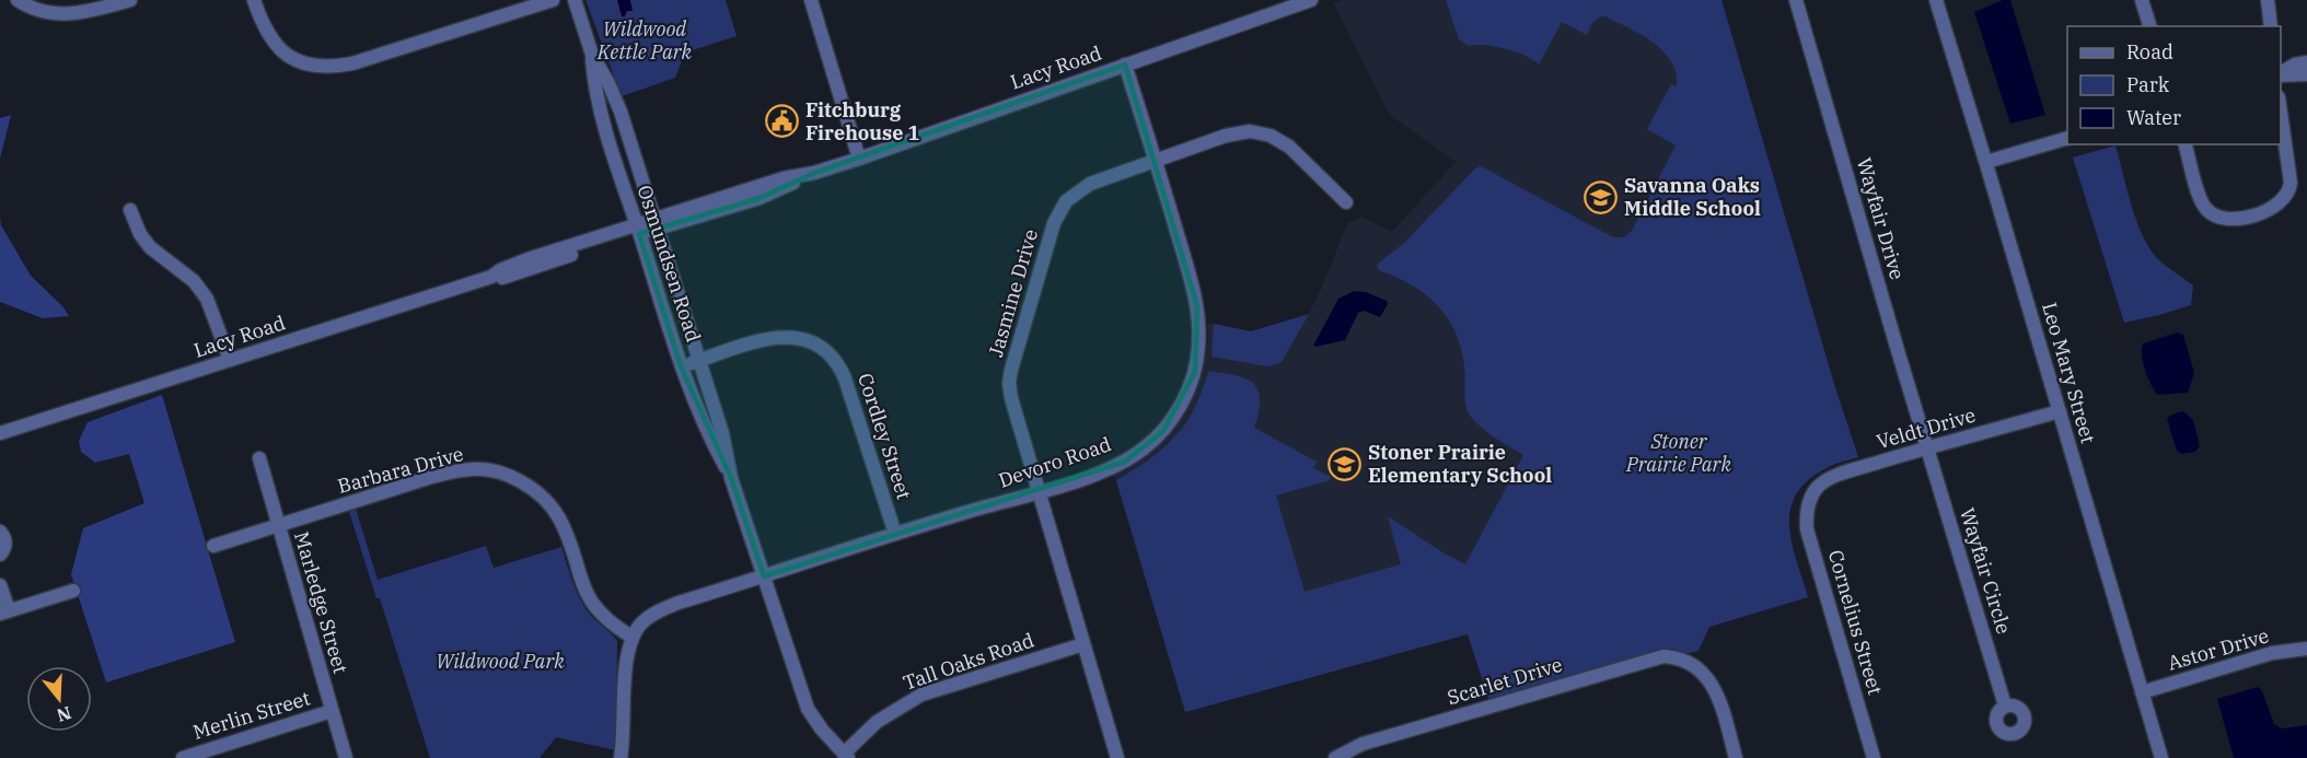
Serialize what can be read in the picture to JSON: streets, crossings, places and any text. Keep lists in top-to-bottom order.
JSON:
{
  "streets": {
    "street": [
      "Lacy Road",
      "Wayfair Drive",
      "Osmundsen Road",
      "Jasmine Drive",
      "Leo Mary Street",
      "Veldt Drive",
      "Cordley Street",
      "Devoro Road",
      "Barbara Drive",
      "Wayfair Circle",
      "Marledge Street",
      "Cornelius Street",
      "Astor Drive",
      "Tall Oaks Road",
      "Scarlet Drive",
      "Merlin Street"
    ]
  },
  "crossings": [
    ["Lacy Road", "Osmundsen Road"],
    ["Lacy Road", "Devoro Road"],
    ["Wayfair Drive", "Veldt Drive"],
    ["Wayfair Drive", "Wayfair Circle"],
    ["Osmundsen Road", "Cordley Street"],
    ["Osmundsen Road", "Devoro Road"],
    ["Osmundsen Road", "Tall Oaks Road"],
    ["Jasmine Drive", "Devoro Road"],
    ["Jasmine Drive", "Tall Oaks Road"],
    ["Leo Mary Street", "Veldt Drive"],
    ["Leo Mary Street", "Astor Drive"],
    ["Veldt Drive", "Wayfair Circle"],
    ["Veldt Drive", "Cornelius Street"],
    ["Cordley Street", "Devoro Road"],
    ["Devoro Road", "Barbara Drive"],
    ["Barbara Drive", "Marledge Street"],
    ["Marledge Street", "Merlin Street"]
  ],
  "parks": ["Wildwood Kettle Park", "Stoner Prairie Park", "Wildwood Park"],
  "places": {
    "public building": ["Fitchburg Firehouse 1"],
    "school or university": ["Savanna Oaks Middle School", "Stoner Prairie Elementary School"]
  },
  "legend": ["Road", "Park", "Water"],
  "north": "bottom"
}
